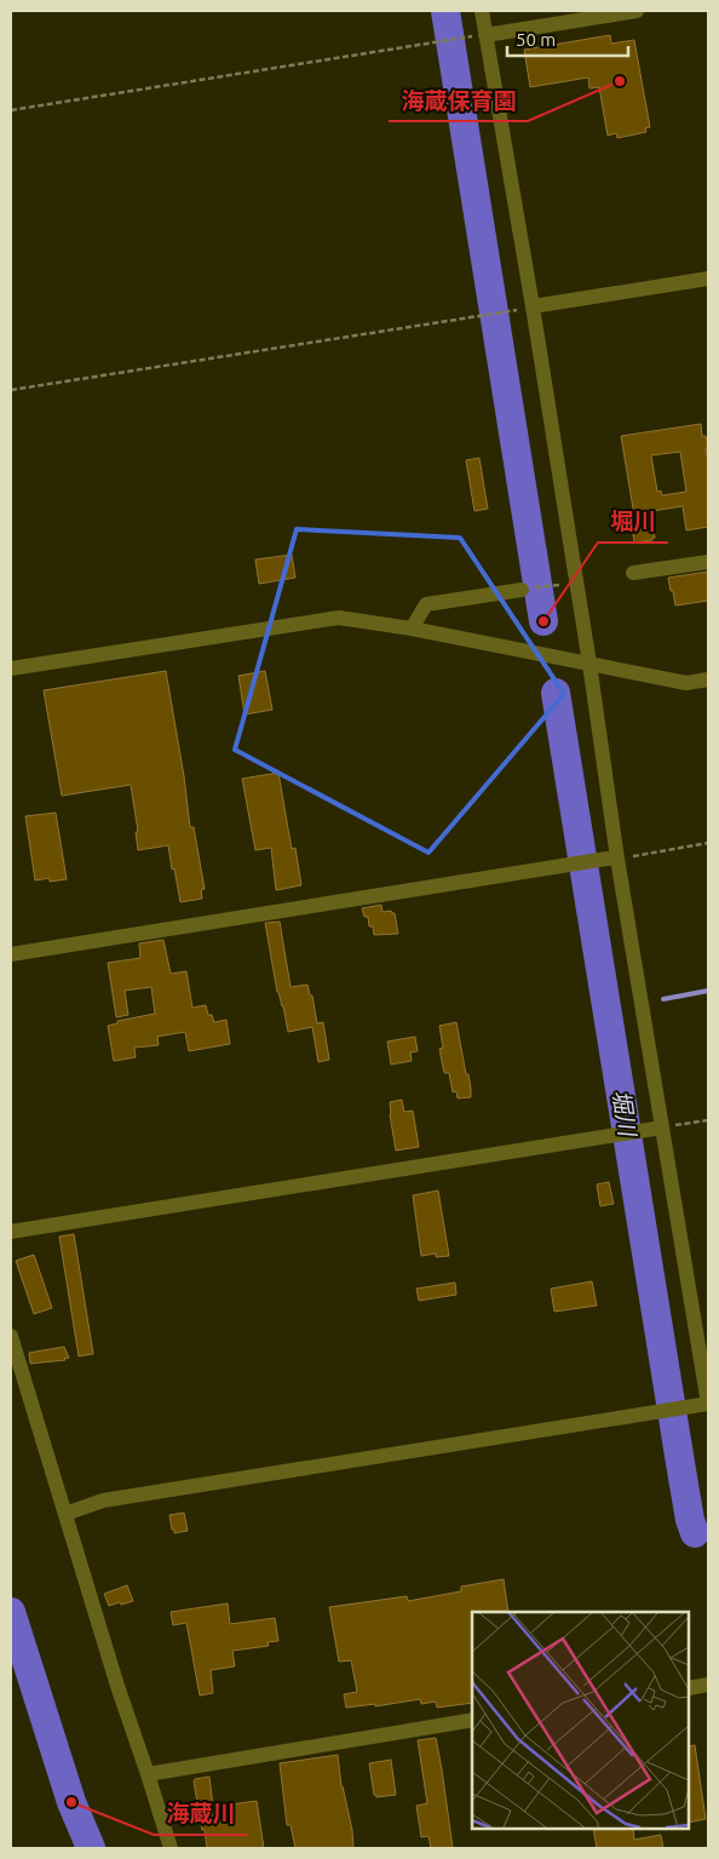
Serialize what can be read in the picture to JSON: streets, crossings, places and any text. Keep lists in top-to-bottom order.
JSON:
{
  "water": ["堀川"],
  "places": ["海蔵保育園", "堀川", "海蔵川"],
  "scale_bar": "50 m"
}
